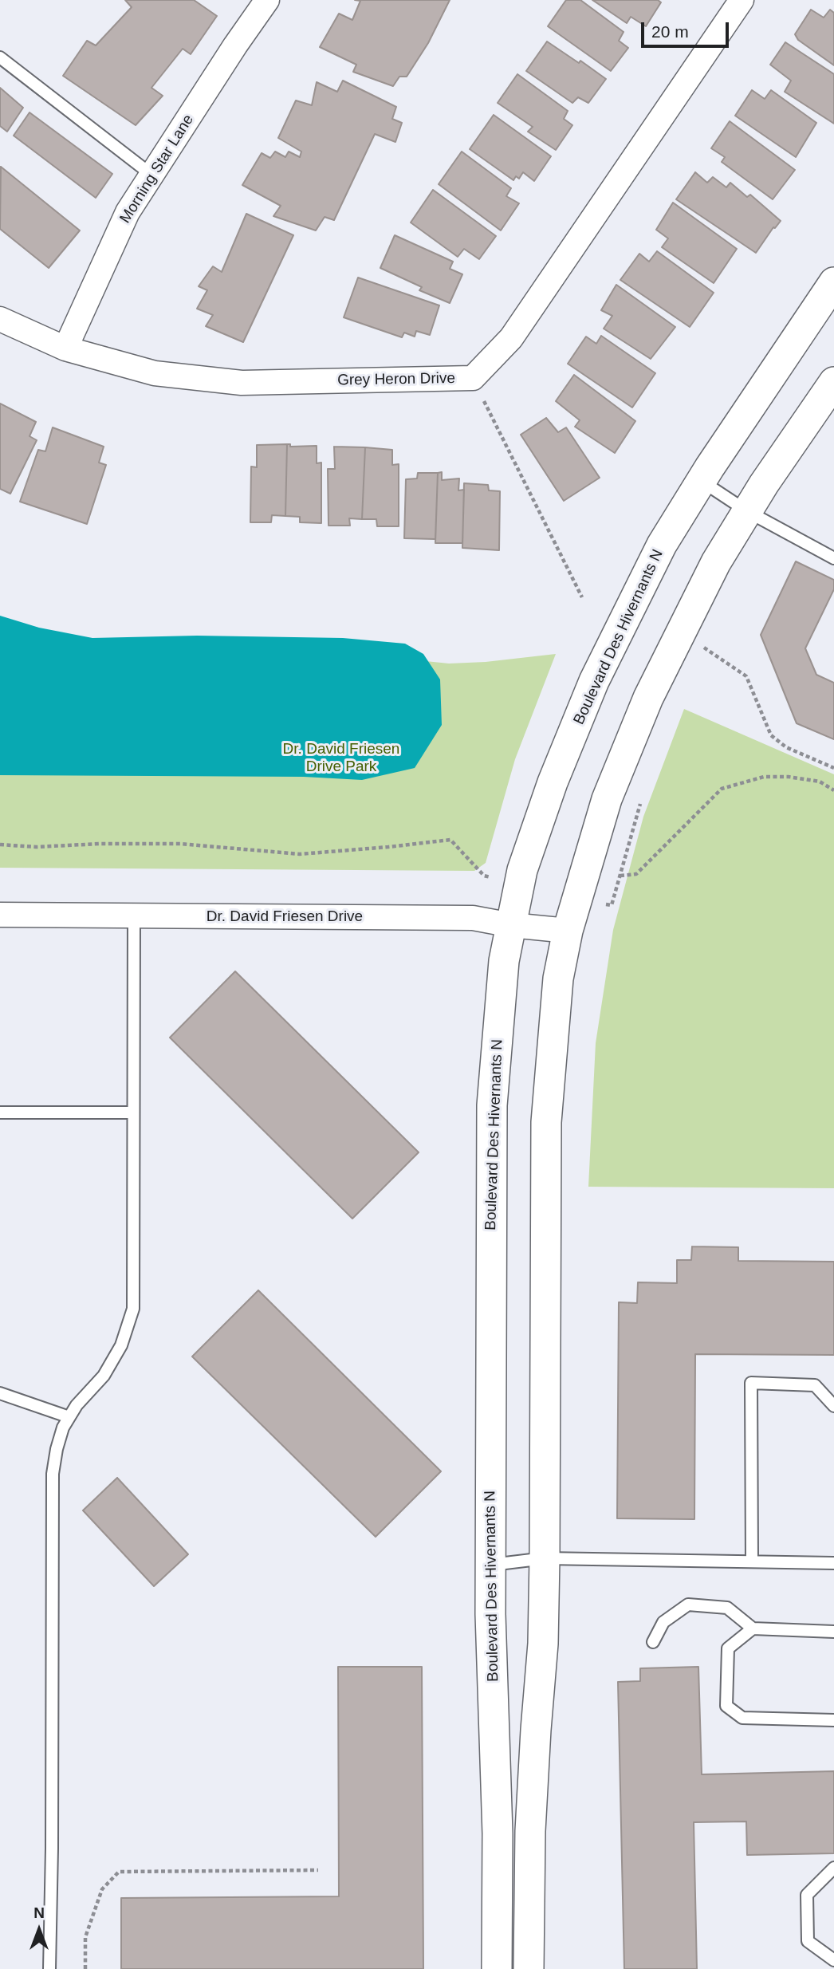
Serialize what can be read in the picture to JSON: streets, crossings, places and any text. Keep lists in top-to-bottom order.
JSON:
{
  "streets": {
    "street": [
      "Morning Star Lane",
      "Grey Heron Drive",
      "Boulevard Des Hivernants N",
      "Dr. David Friesen Drive"
    ]
  },
  "crossings": [
    ["Morning Star Lane", "Grey Heron Drive"],
    ["Boulevard Des Hivernants N", "Dr. David Friesen Drive"]
  ],
  "parks": ["Dr. David Friesen Drive Park"],
  "scale_bar": "20 m",
  "north": "top"
}
